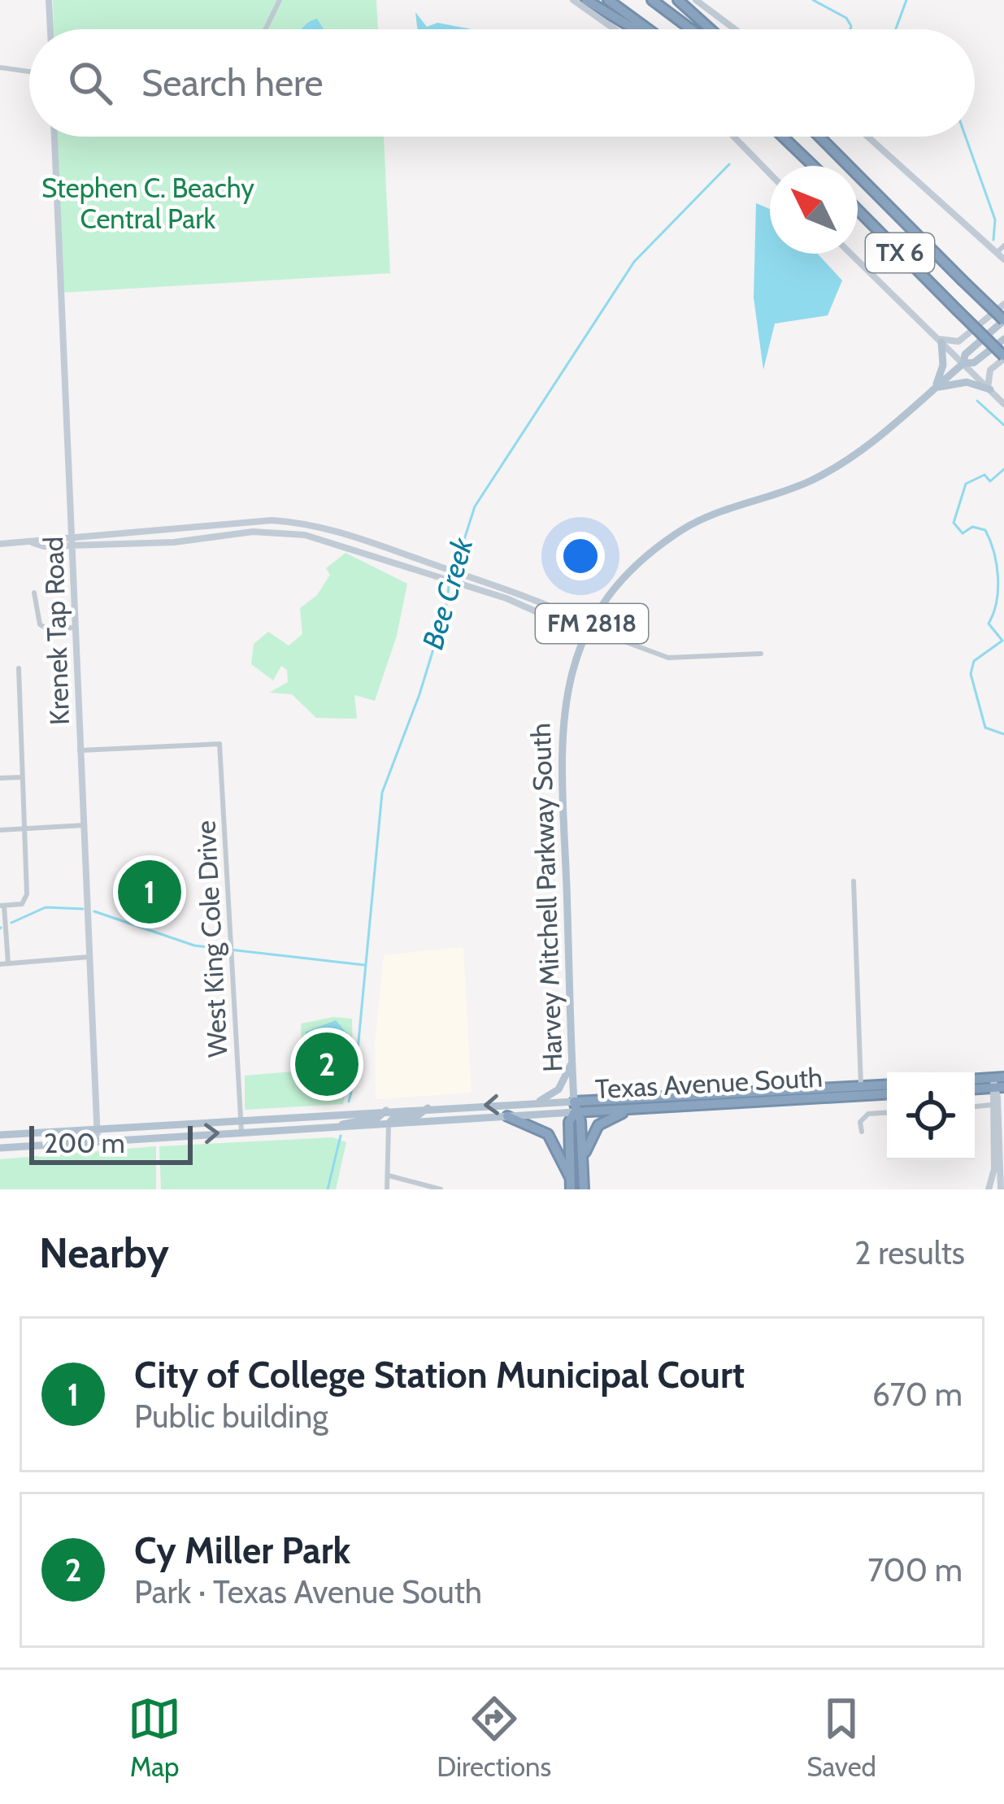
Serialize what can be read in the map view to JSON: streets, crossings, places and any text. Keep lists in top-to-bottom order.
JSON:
{
  "streets": {
    "highway": [
      "TX 6",
      "FM 2818",
      "Harvey Mitchell Parkway South",
      "Texas Avenue South"
    ],
    "street": ["Krenek Tap Road", "West King Cole Drive"]
  },
  "crossings": [
    ["TX 6", "Harvey Mitchell Parkway South"],
    ["Krenek Tap Road", "West King Cole Drive"],
    ["Krenek Tap Road", "Texas Avenue South"],
    ["Harvey Mitchell Parkway South", "Texas Avenue South"],
    ["West King Cole Drive", "Texas Avenue South"]
  ],
  "water": ["Bee Creek"],
  "parks": ["Stephen C. Beachy Central Park"],
  "scale_bar": "200 m",
  "north": "top left",
  "page": {
    "search": "Search here",
    "pins": ["1", "2"],
    "scale": "200 m",
    "heading": ["Nearby", "2 results"],
    "list": [
      {
        "mark": "1",
        "name": "City of College Station Municipal Court",
        "note": "Public building",
        "value": "670 m"
      },
      {
        "mark": "2",
        "name": "Cy Miller Park",
        "note": "Park · Texas Avenue South",
        "value": "700 m"
      }
    ],
    "nav": ["Map", "Directions", "Saved"]
  }
}
